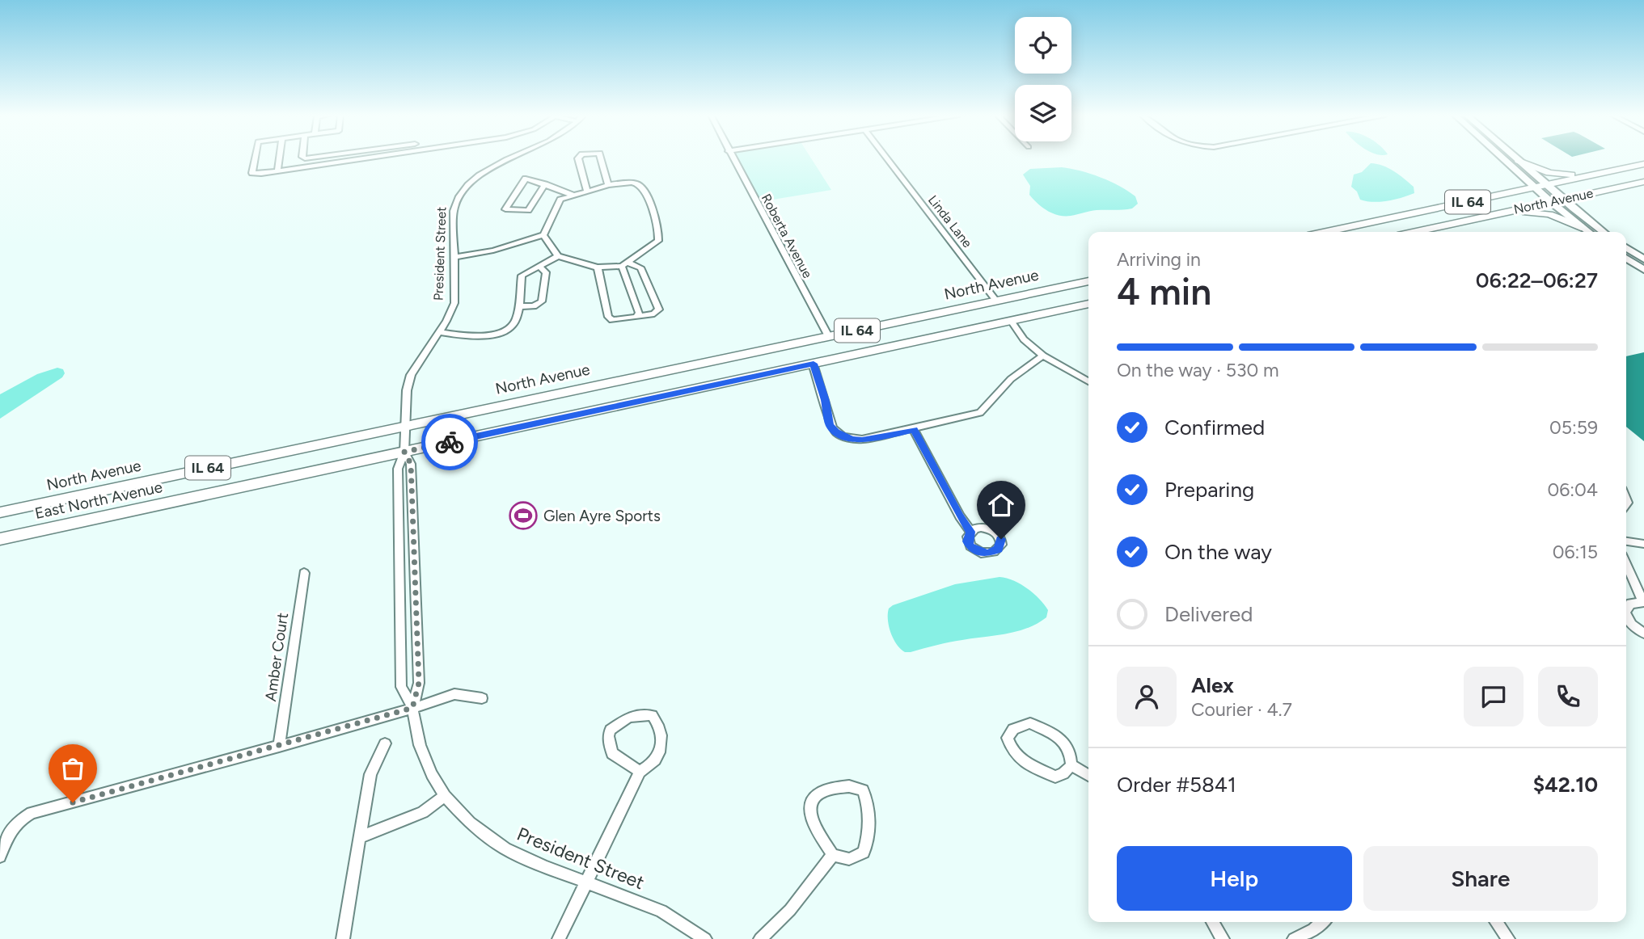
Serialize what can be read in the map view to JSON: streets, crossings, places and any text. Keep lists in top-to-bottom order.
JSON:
{
  "streets": {
    "main road": ["North Avenue", "IL 64", "East North Avenue"],
    "street": [
      "Linda Lane",
      "Roberta Avenue",
      "President Street",
      "Amber Court"
    ]
  },
  "crossings": [
    ["North Avenue", "Linda Lane"],
    ["North Avenue", "Roberta Avenue"],
    ["North Avenue", "President Street"],
    ["IL 64", "President Street"],
    ["IL 64", "East North Avenue"],
    ["President Street", "East North Avenue"]
  ],
  "places": {
    "sports": ["Glen Ayre Sports"]
  },
  "page": {
    "heading": ["4 min", "Arriving in", "06:22–06:27"],
    "panel": [
      "Alex",
      "Courier · 4.7",
      "Order #5841",
      "$42.10"
    ],
    "bar": "On the way · 530 m",
    "list": [
      ["Confirmed", "05:59"],
      ["Preparing", "06:04"],
      ["On the way", "06:15"],
      "Delivered"
    ],
    "buttons": ["Help", "Share"]
  }
}
